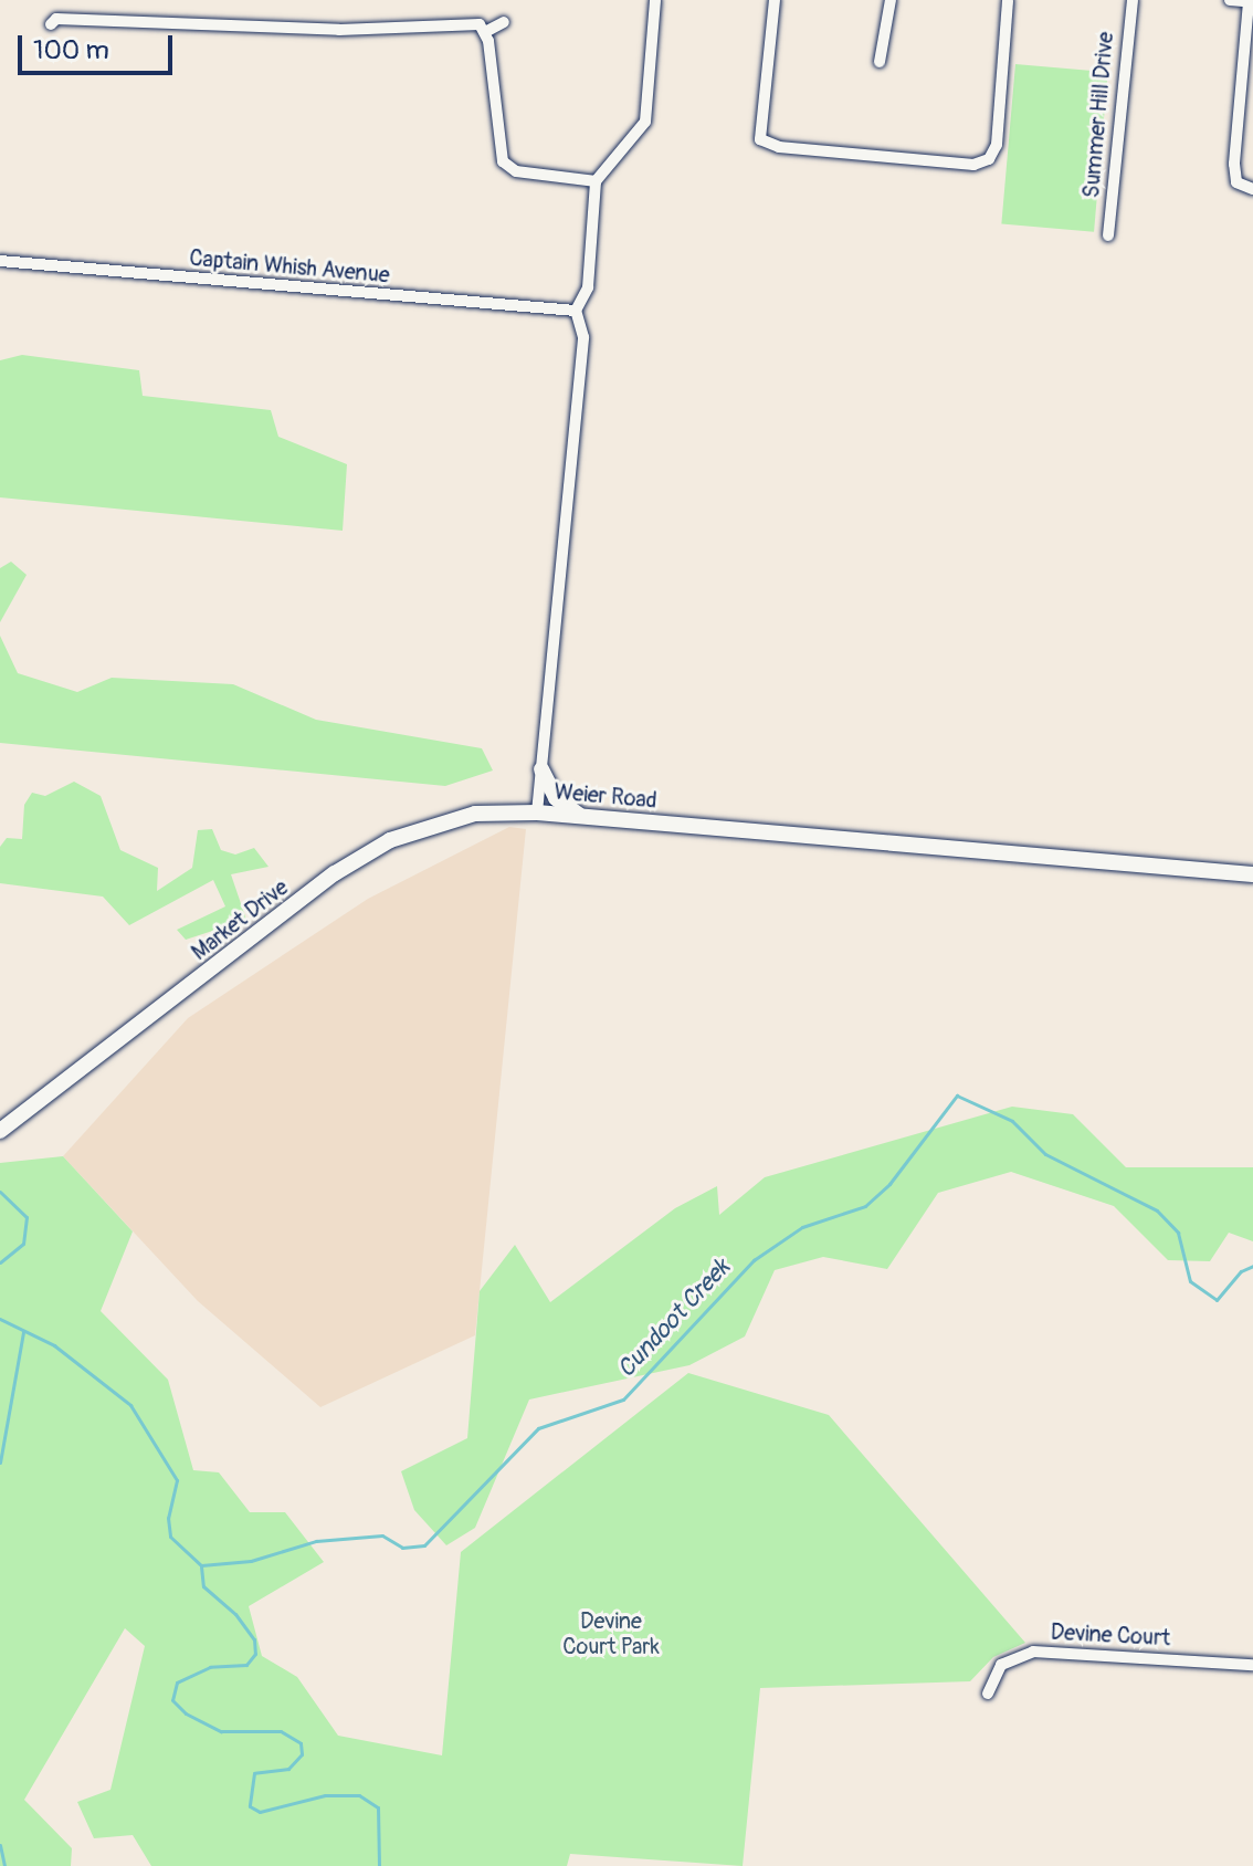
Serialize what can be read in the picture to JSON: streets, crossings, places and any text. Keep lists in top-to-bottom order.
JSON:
{
  "streets": {
    "street": [
      "Summer Hill Drive",
      "Captain Whish Avenue",
      "Weier Road",
      "Market Drive",
      "Devine Court"
    ]
  },
  "crossings": [
    ["Captain Whish Avenue", "Weier Road"],
    ["Weier Road", "Market Drive"]
  ],
  "water": ["Cundoot Creek"],
  "parks": ["Devine Court Park"],
  "scale_bar": "100 m"
}
